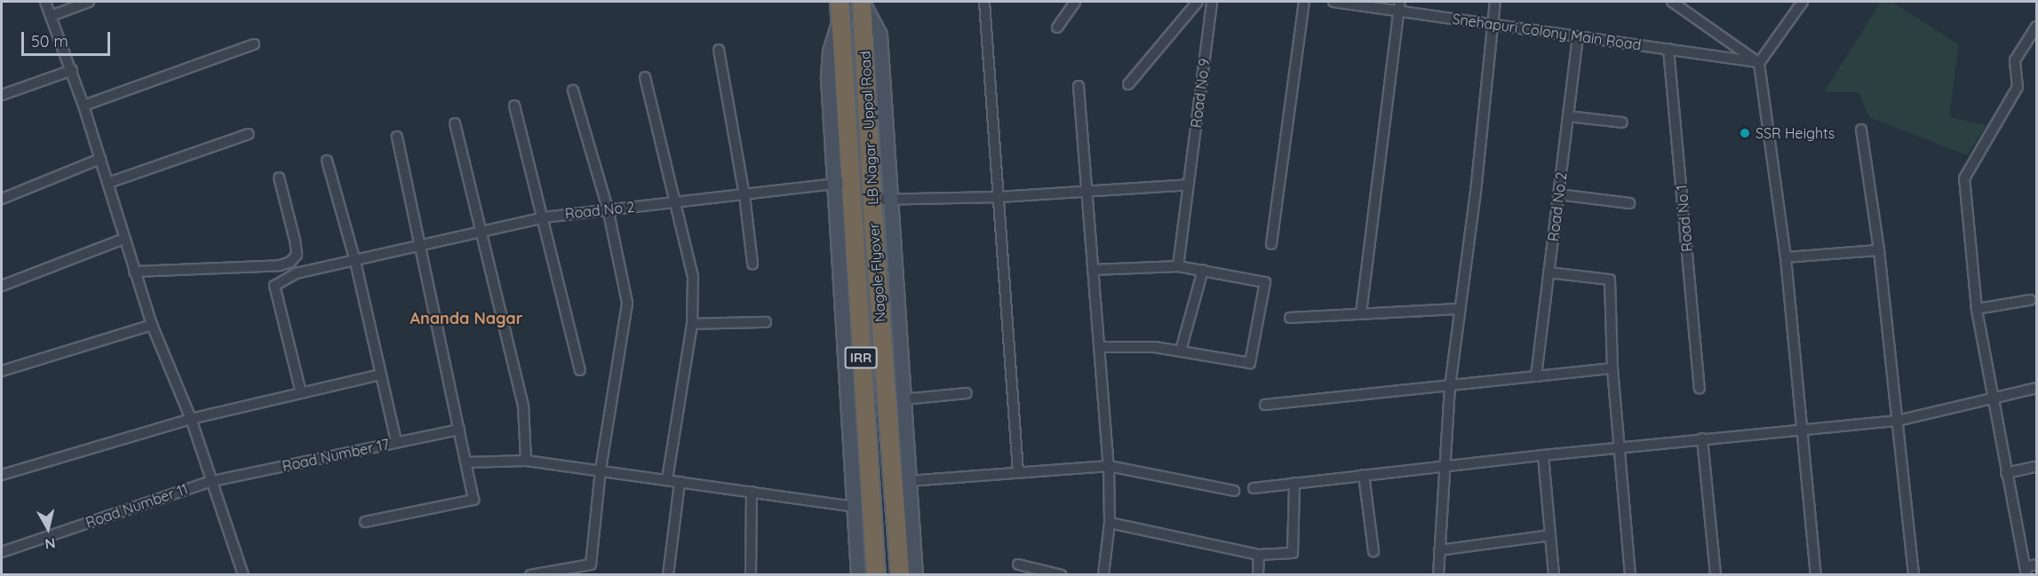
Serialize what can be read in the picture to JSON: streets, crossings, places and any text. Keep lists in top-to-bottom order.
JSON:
{
  "streets": {
    "highway": ["Nagole Flyover", "IRR"],
    "street": [
      "Snehapuri Colony Main Road",
      "Road No 9",
      "LB Nagar - Uppal Road",
      "Road No 2",
      "Road No 1",
      "Road Number 17",
      "Road Number 11"
    ]
  },
  "crossings": [
    ["Snehapuri Colony Main Road", "Road No 2"],
    ["Snehapuri Colony Main Road", "Road No 1"],
    ["LB Nagar - Uppal Road", "Nagole Flyover"],
    ["Road No 2", "Nagole Flyover"],
    ["Road Number 17", "Road Number 11"]
  ],
  "districts": ["Ananda Nagar"],
  "places": ["SSR Heights"],
  "scale_bar": "50 m",
  "north": "bottom"
}
